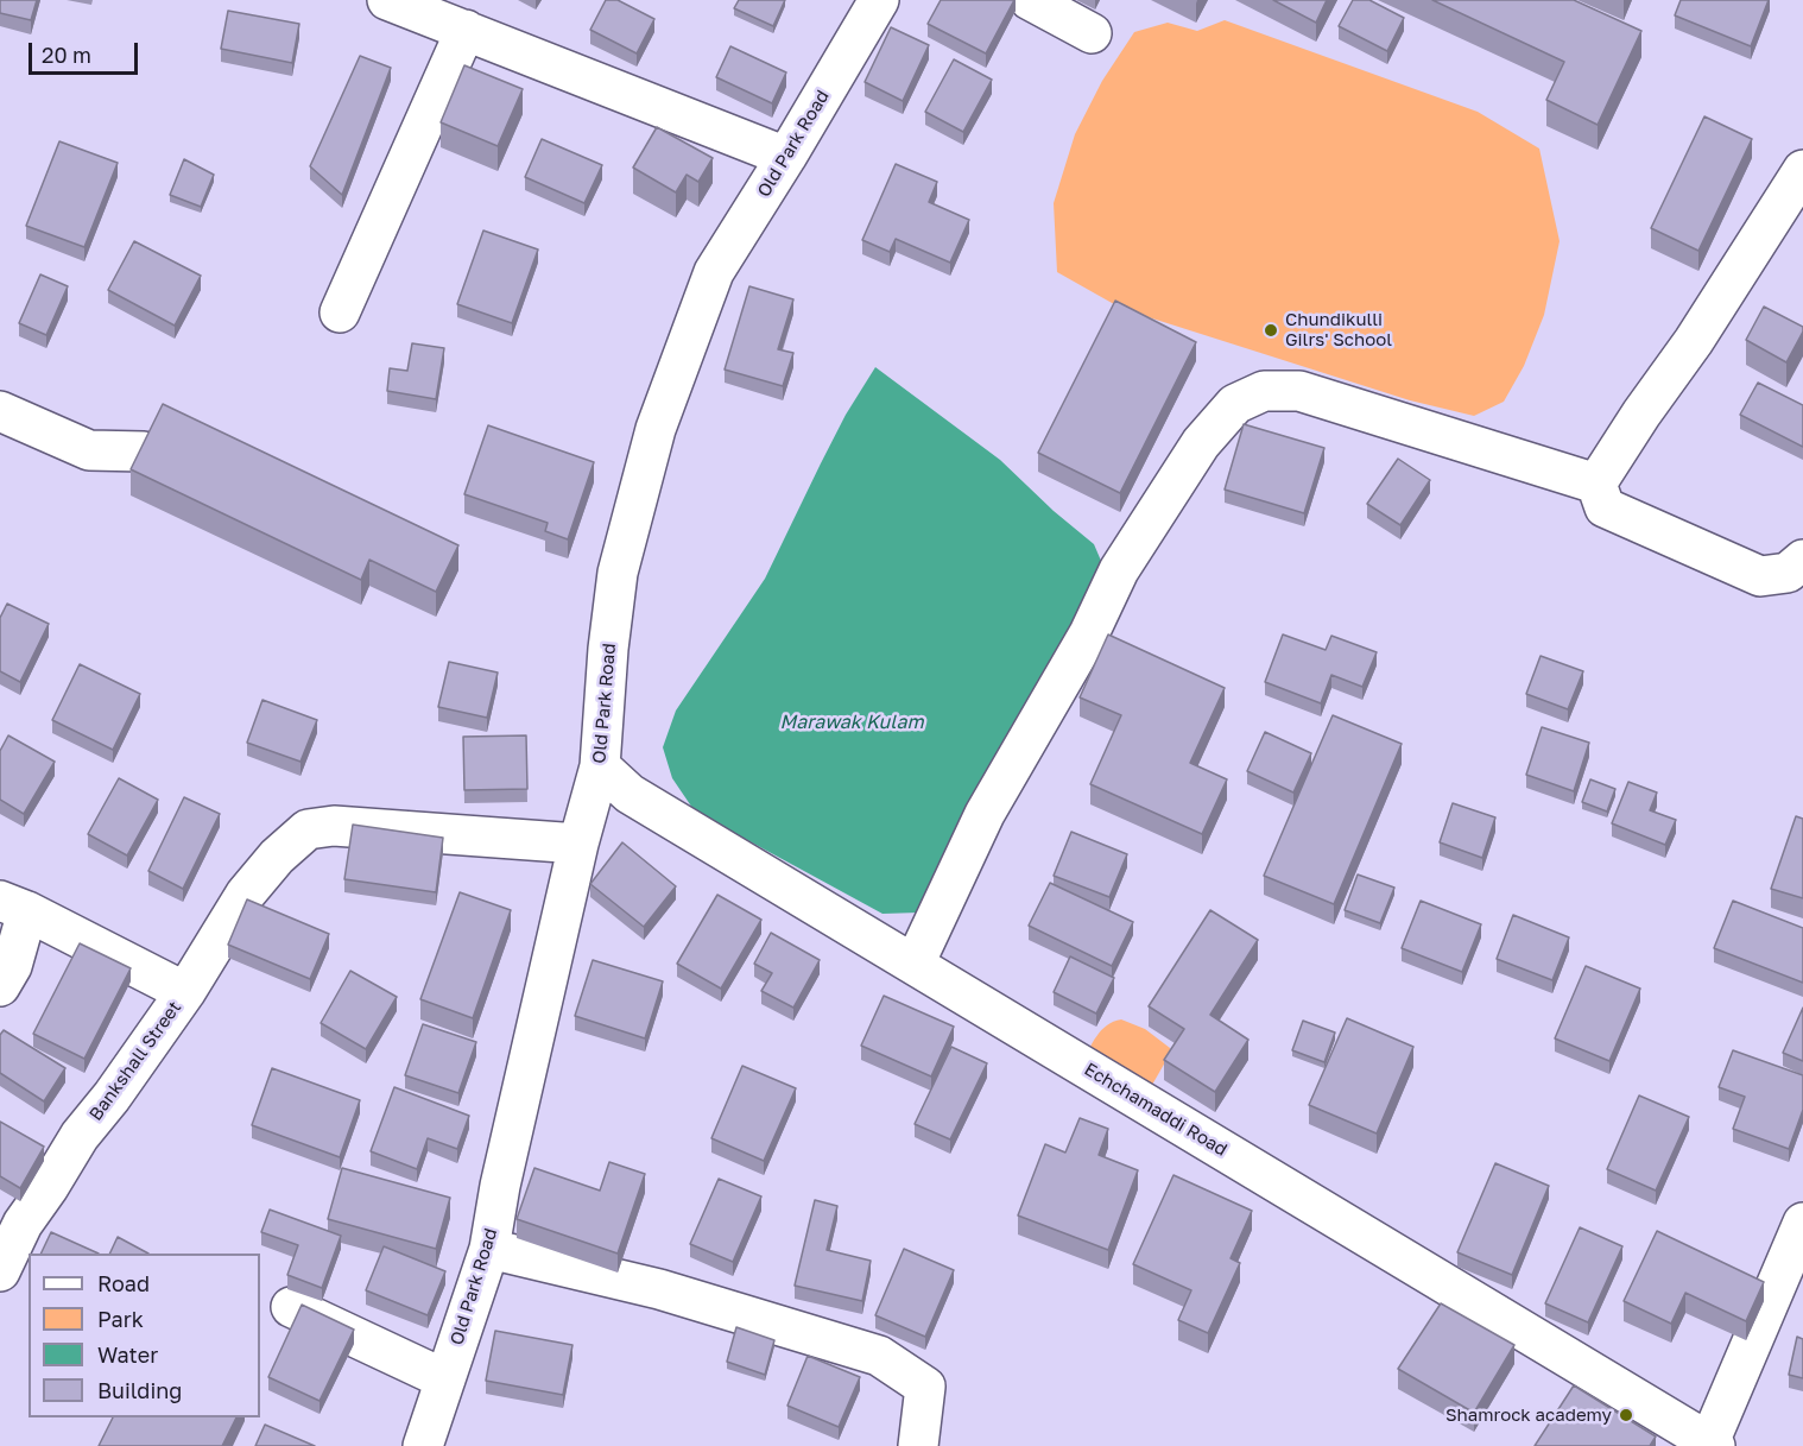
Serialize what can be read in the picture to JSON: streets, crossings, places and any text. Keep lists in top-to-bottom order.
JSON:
{
  "streets": {
    "street": ["Old Park Road", "Bankshall Street", "Echchamaddi Road"]
  },
  "crossings": [
    ["Old Park Road", "Echchamaddi Road"]
  ],
  "water": ["Marawak Kulam"],
  "places": ["Chundikulli Gilrs' School", "Shamrock academy"],
  "legend": [
    "Road",
    "Park",
    "Water",
    "Building"
  ],
  "scale_bar": "20 m"
}
